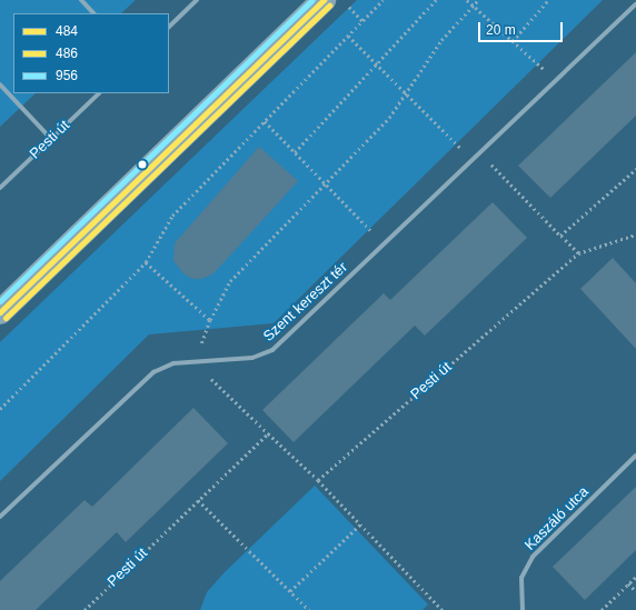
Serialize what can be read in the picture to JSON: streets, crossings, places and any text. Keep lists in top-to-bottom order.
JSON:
{
  "streets": {
    "street": ["Pesti út", "Szent kereszt tér", "Kaszáló utca"]
  },
  "lines": ["transit line 484", "transit line 956", "transit line 486"],
  "legend": ["484", "486", "956"],
  "scale_bar": "20 m"
}
